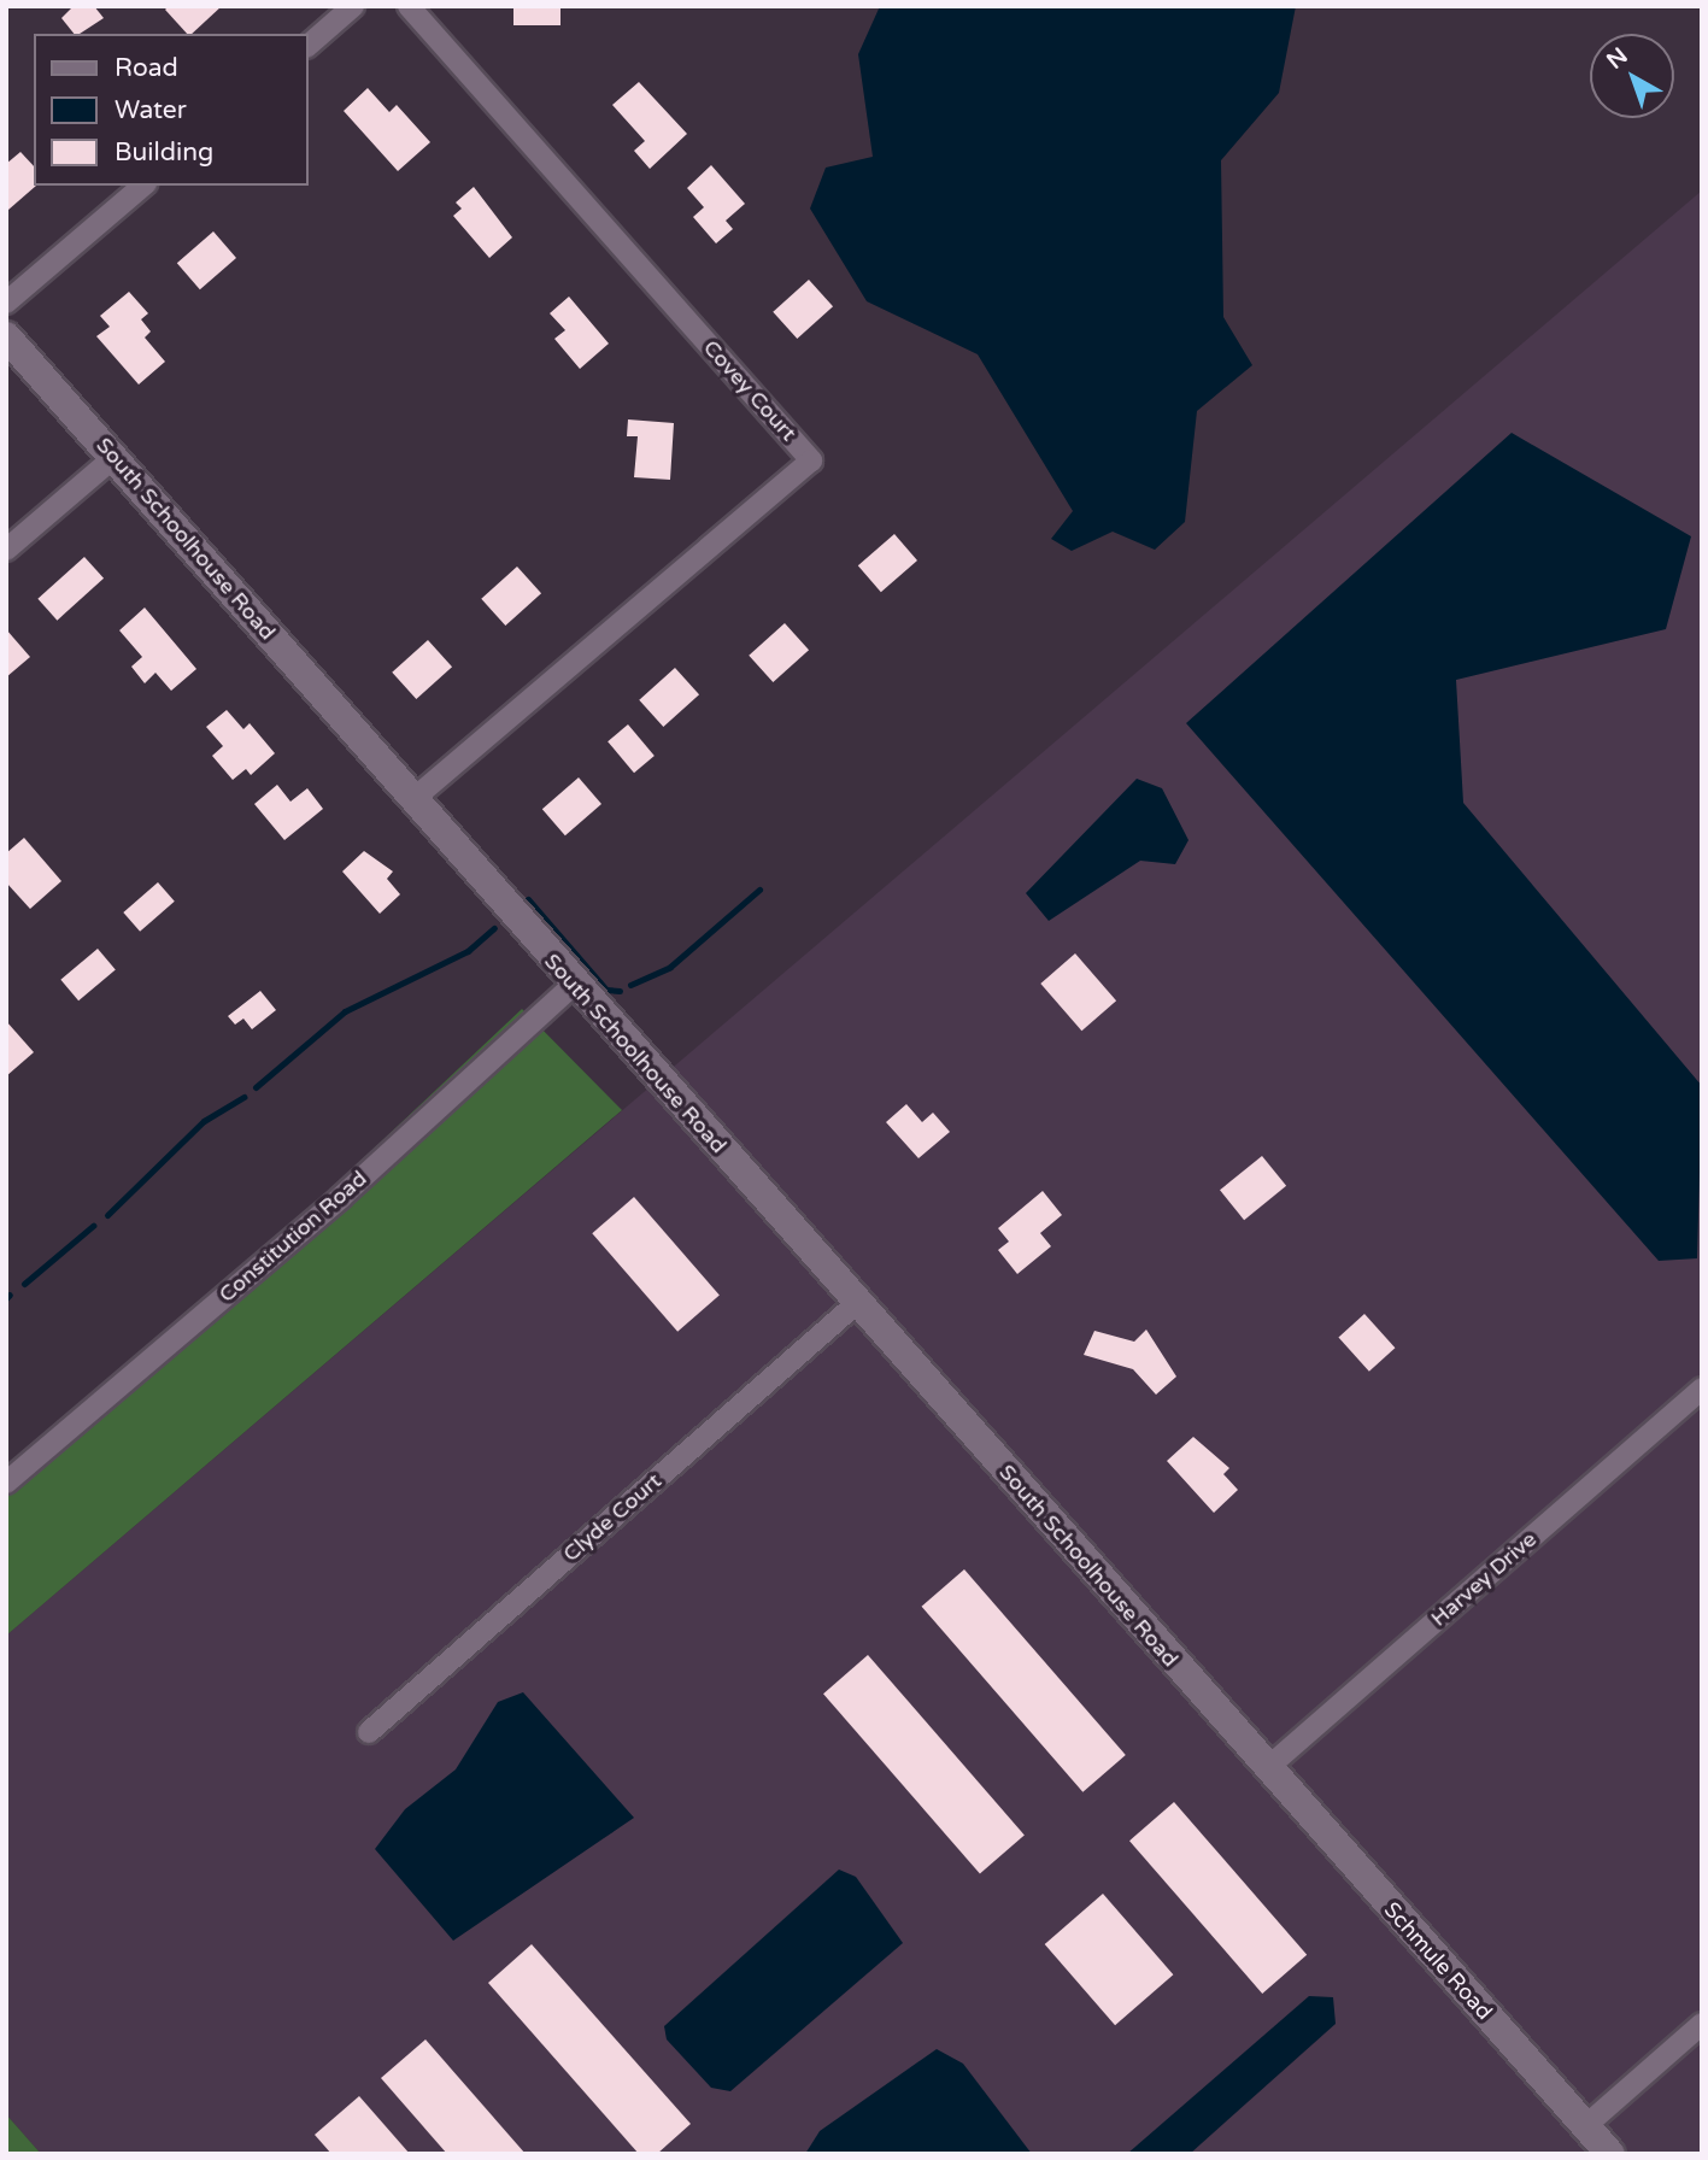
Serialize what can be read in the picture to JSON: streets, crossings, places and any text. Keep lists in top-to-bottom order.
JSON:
{
  "streets": {
    "street": [
      "Covey Court",
      "South Schoolhouse Road",
      "Constitution Road",
      "Clyde Court",
      "Harvey Drive",
      "Schmule Road"
    ]
  },
  "crossings": [
    ["Covey Court", "South Schoolhouse Road"],
    ["South Schoolhouse Road", "Constitution Road"],
    ["South Schoolhouse Road", "Clyde Court"],
    ["South Schoolhouse Road", "Harvey Drive"],
    ["South Schoolhouse Road", "Schmule Road"],
    ["Harvey Drive", "Schmule Road"]
  ],
  "legend": ["Road", "Water", "Building"],
  "north": "top left"
}
